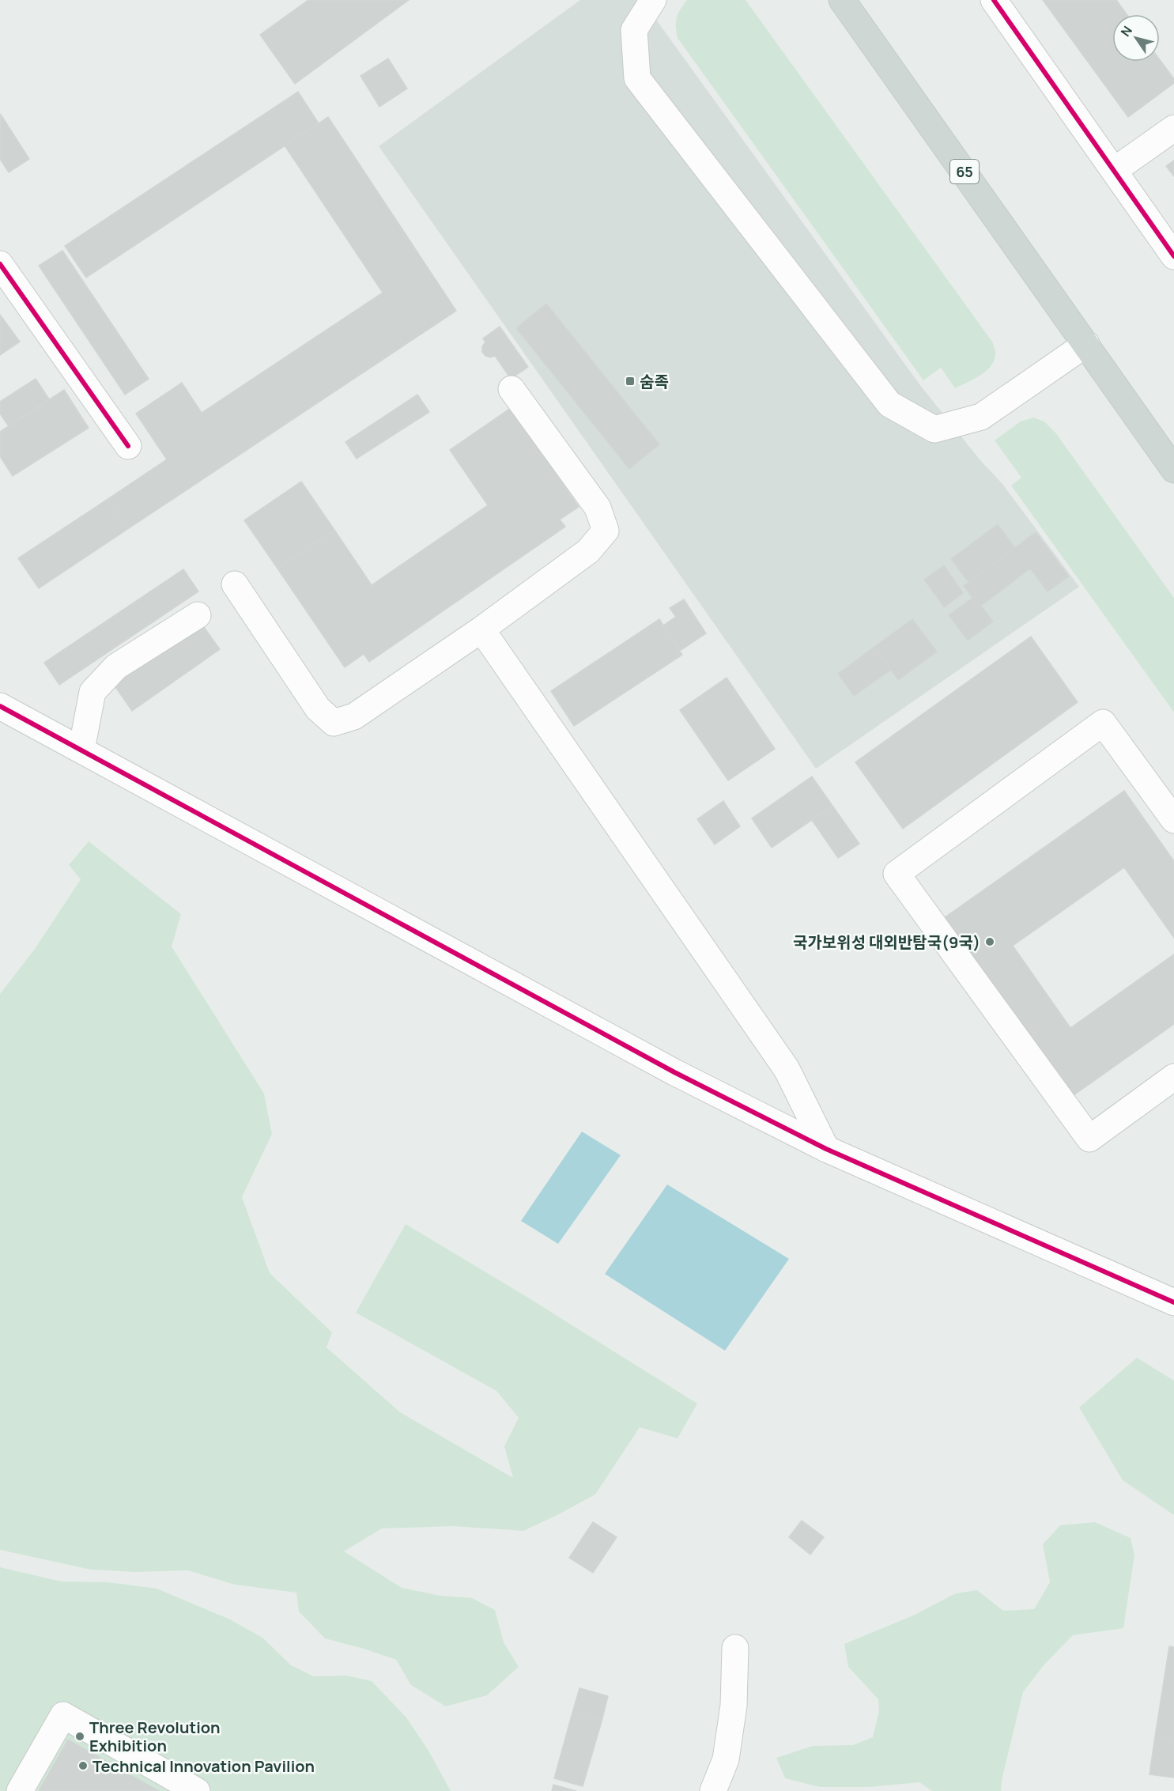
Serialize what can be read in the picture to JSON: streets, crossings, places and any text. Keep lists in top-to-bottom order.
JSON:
{
  "streets": {
    "main road": ["65"]
  },
  "places": {
    "transit": ["숨족"],
    "other": ["국가보위성 대외반탐국(9국)", "Three Revolution Exhibition", "Technical Innovation Pavilion"]
  },
  "north": "top left"
}
